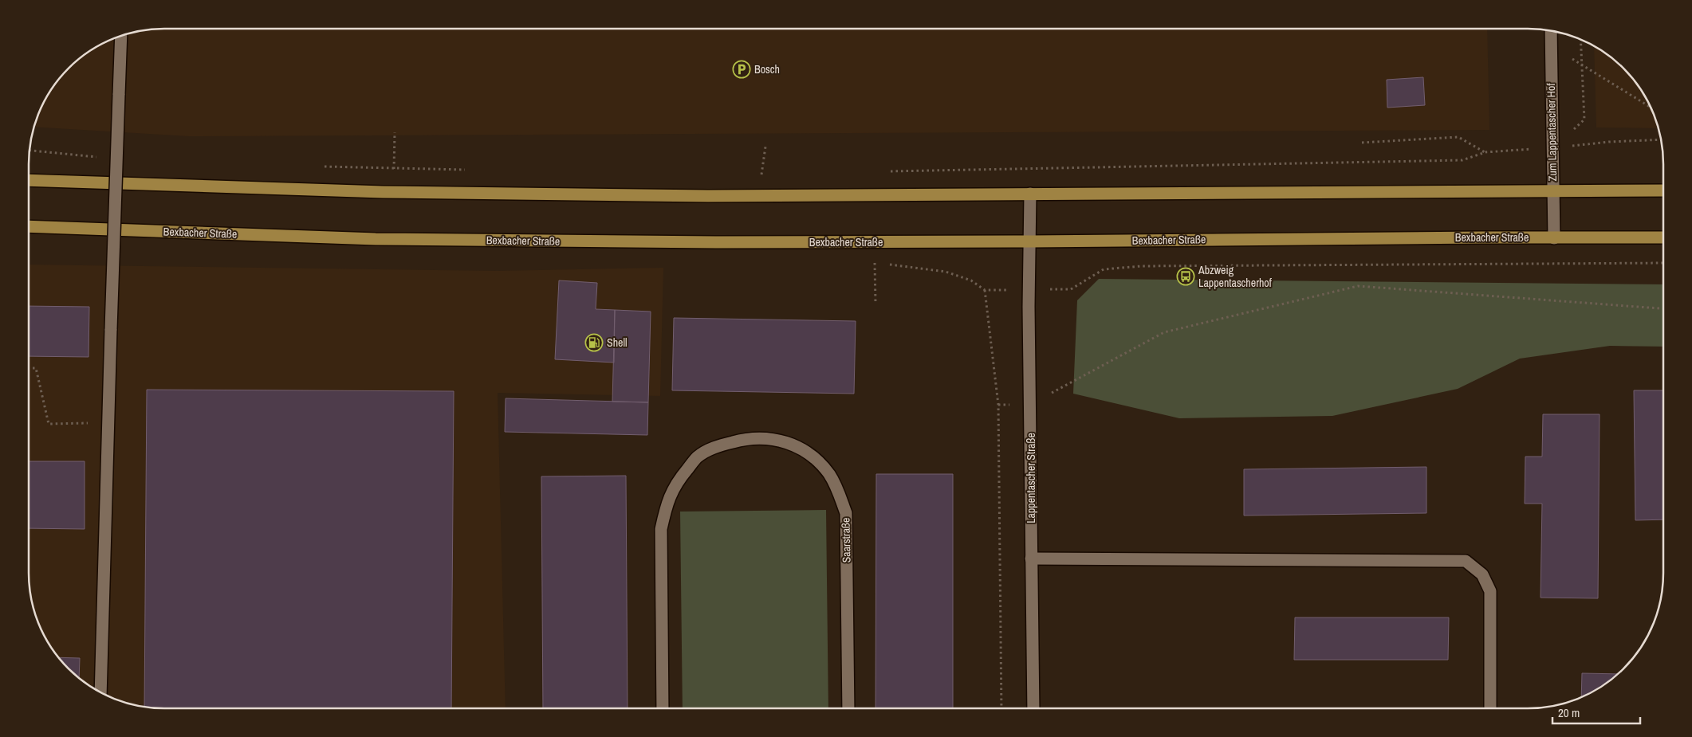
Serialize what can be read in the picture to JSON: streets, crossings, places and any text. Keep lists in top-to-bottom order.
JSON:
{
  "streets": {
    "main road": ["Bexbacher Straße"],
    "street": ["Zum Lappentascher Hof", "Lappentascher Straße", "Saarstraße"]
  },
  "crossings": [
    ["Zum Lappentascher Hof", "Bexbacher Straße"],
    ["Bexbacher Straße", "Lappentascher Straße"]
  ],
  "places": {
    "parking": ["Bosch"],
    "bus stop": ["Abzweig Lappentascherhof"],
    "fuel station": ["Shell"]
  },
  "scale_bar": "20 m"
}
